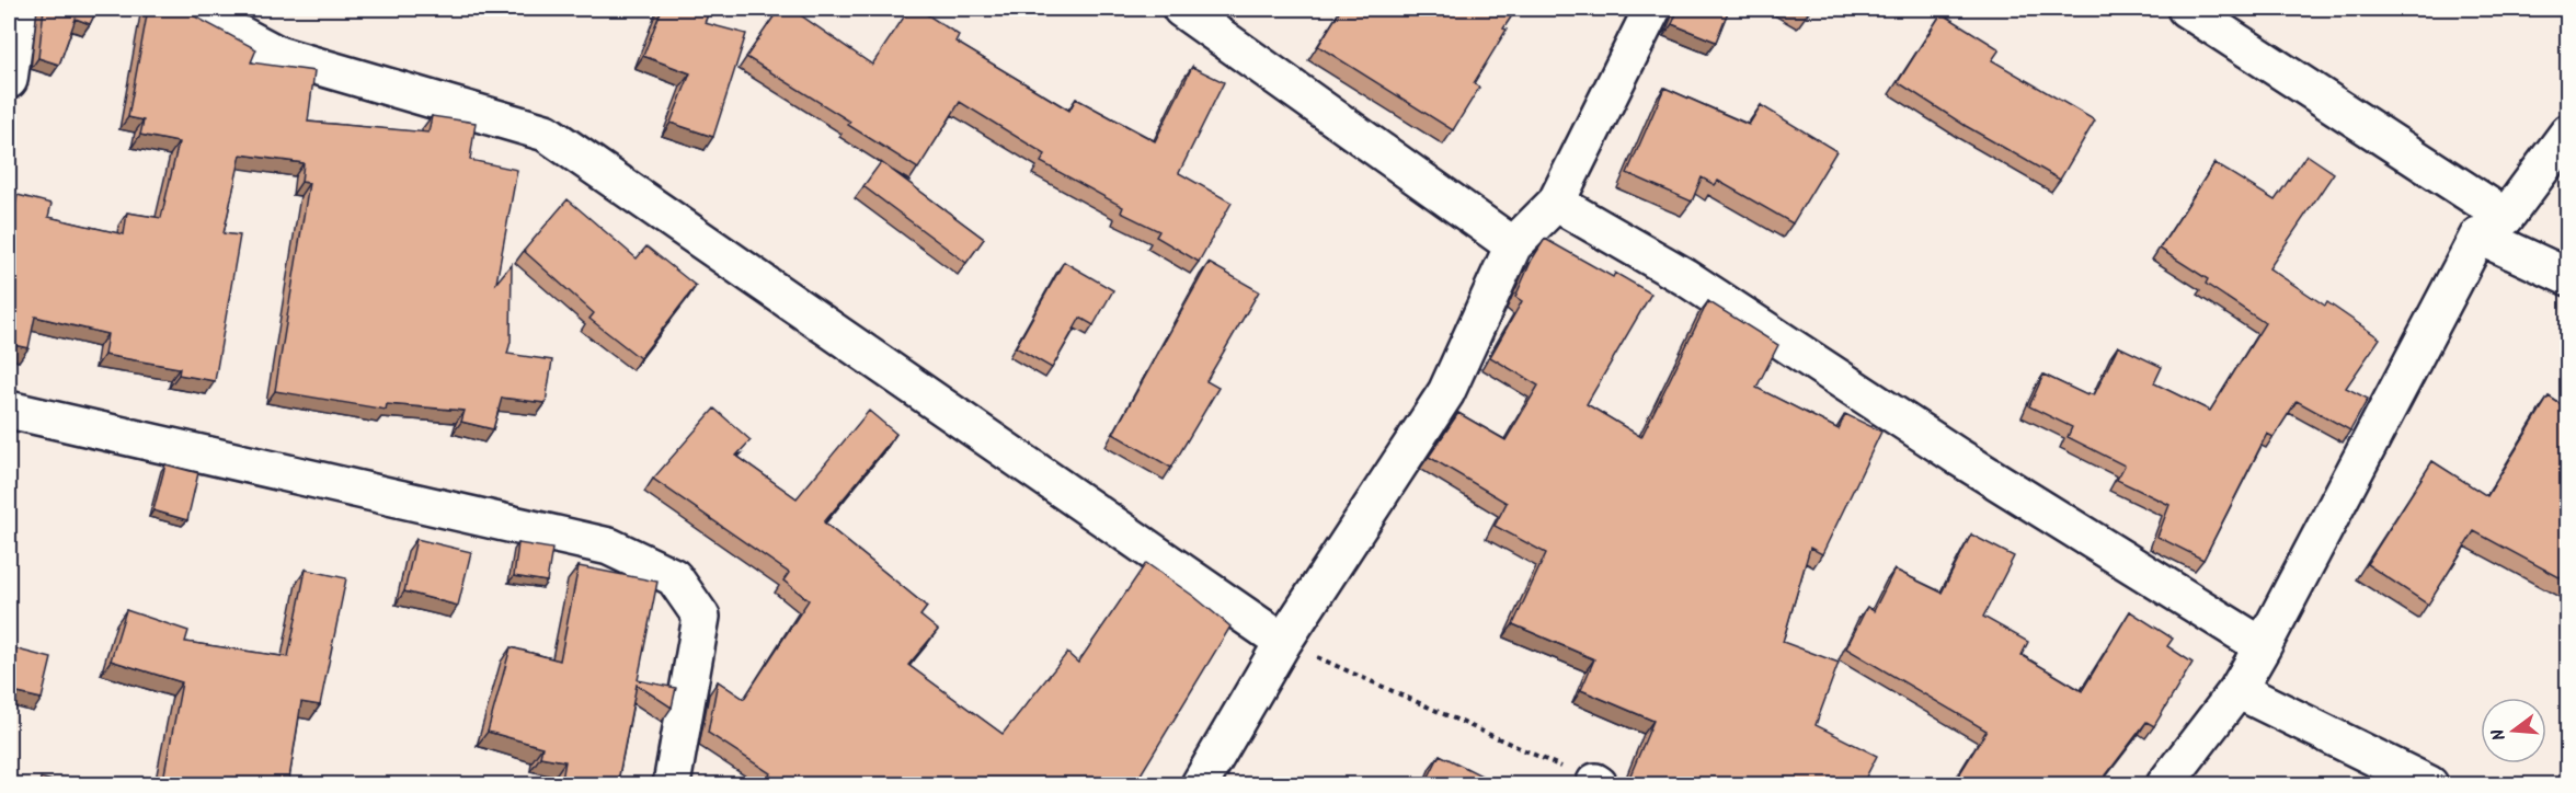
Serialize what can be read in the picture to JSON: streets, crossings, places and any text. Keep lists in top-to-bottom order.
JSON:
{
  "north": "left"
}
